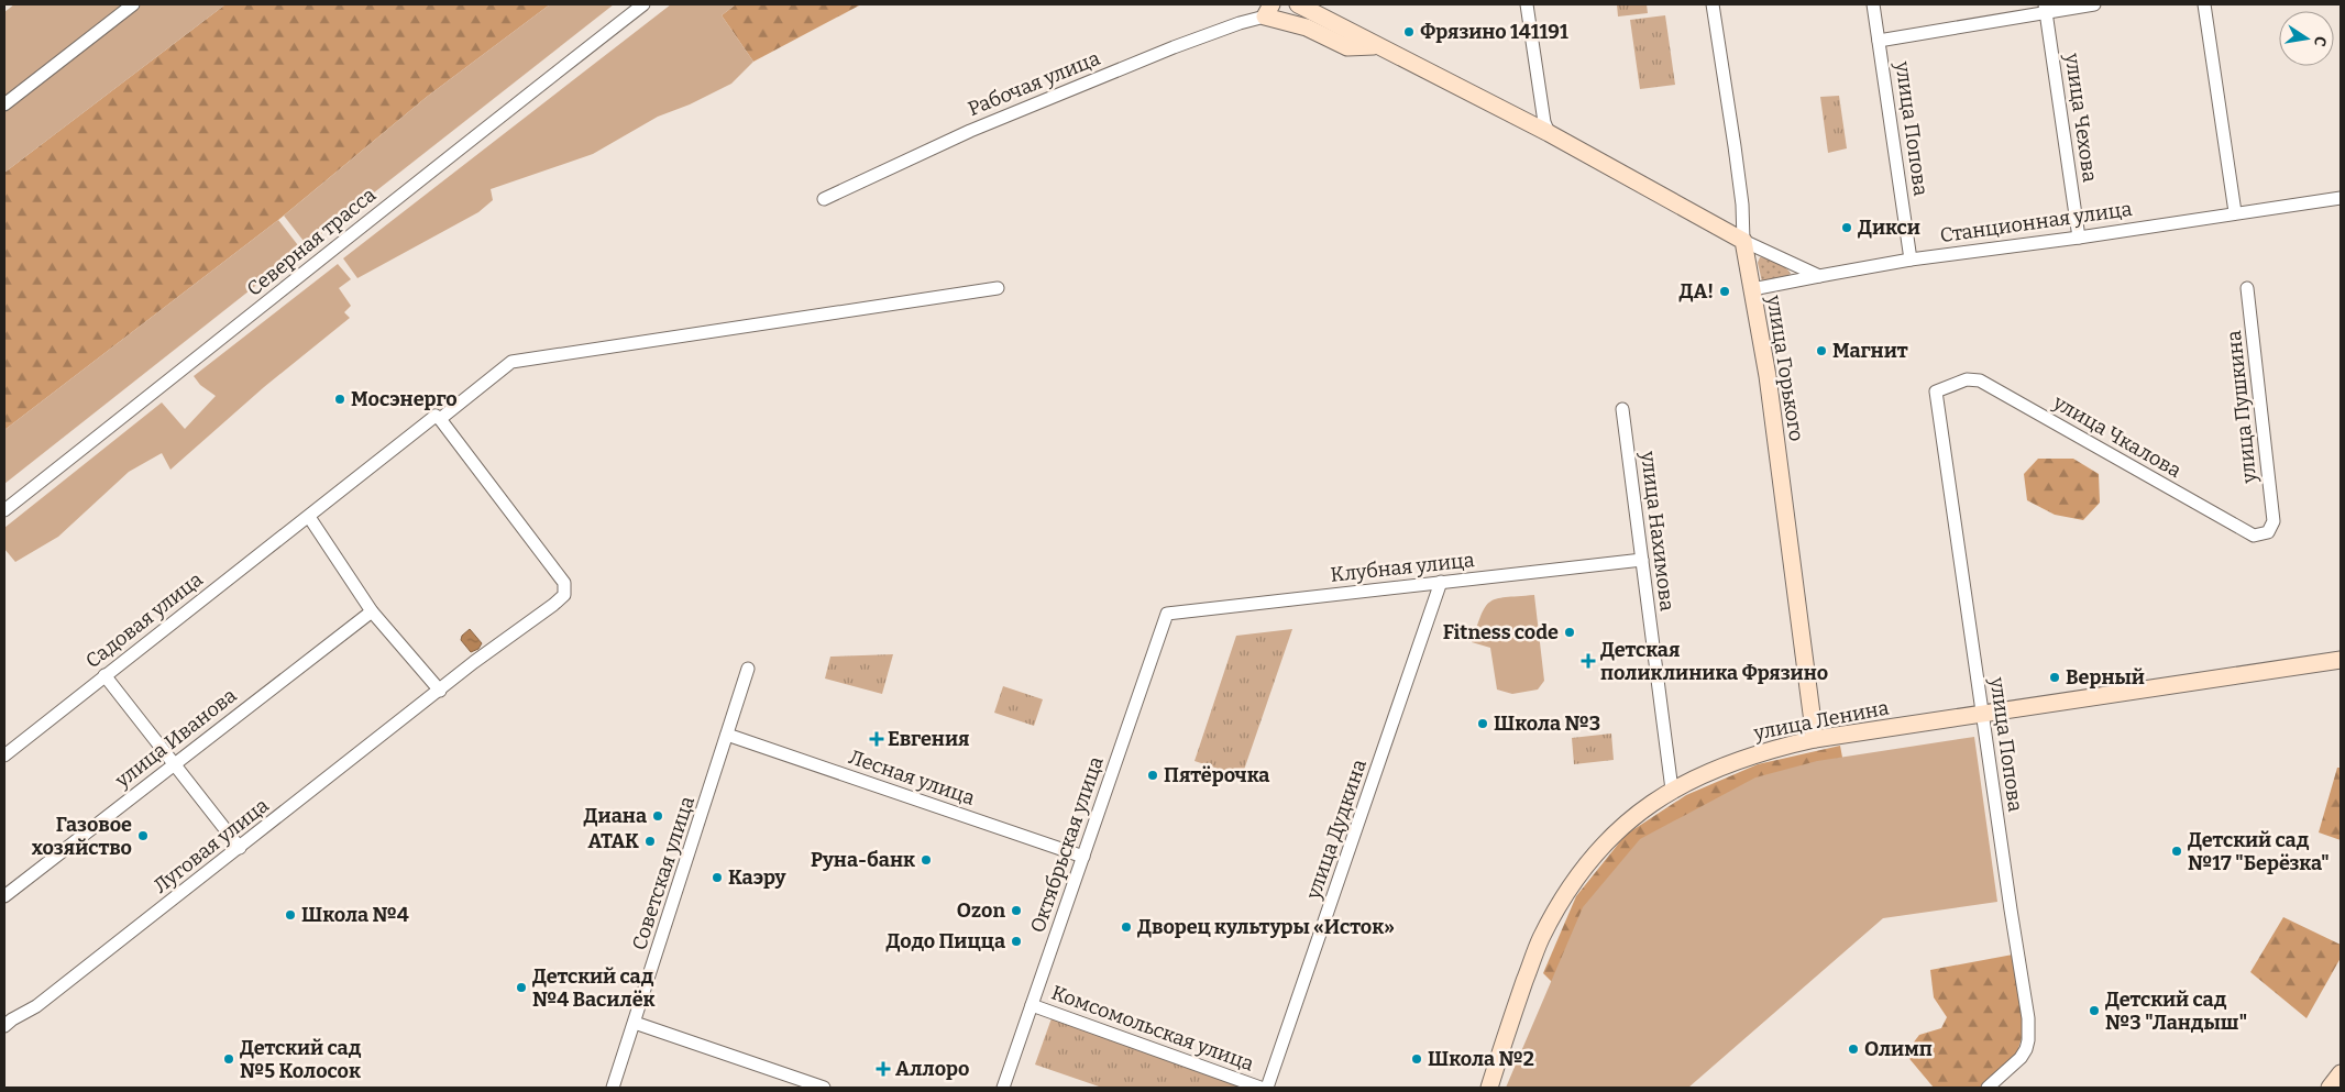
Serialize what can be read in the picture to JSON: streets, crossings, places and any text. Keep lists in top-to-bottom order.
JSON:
{
  "streets": {
    "street": [
      "Рабочая улица",
      "улица Чехова",
      "улица Попова",
      "Станционная улица",
      "Северная трасса",
      "улица Горького",
      "улица Пушкина",
      "улица Чкалова",
      "улица Нахимова",
      "Клубная улица",
      "Садовая улица",
      "улица Ленина",
      "улица Иванова",
      "Лесная улица",
      "улица Дудкина",
      "Октябрьская улица",
      "Луговая улица",
      "Советская улица",
      "Комсомольская улица"
    ]
  },
  "crossings": [
    ["улица Чехова", "Станционная улица"],
    ["улица Попова", "Станционная улица"],
    ["улица Попова", "улица Чкалова"],
    ["улица Попова", "улица Ленина"],
    ["Станционная улица", "улица Горького"],
    ["улица Горького", "улица Ленина"],
    ["улица Пушкина", "улица Чкалова"],
    ["улица Нахимова", "Клубная улица"],
    ["улица Нахимова", "улица Ленина"],
    ["Клубная улица", "улица Дудкина"],
    ["Клубная улица", "Октябрьская улица"],
    ["Садовая улица", "Луговая улица"],
    ["Лесная улица", "Октябрьская улица"],
    ["Лесная улица", "Советская улица"],
    ["Октябрьская улица", "Комсомольская улица"]
  ],
  "places": {
    "other": [
      "Фрязино 141191",
      "Дикси",
      "ДА!",
      "Магнит",
      "Мосэнерго",
      "Fitness code",
      "Верный",
      "Школа №3",
      "Пятёрочка",
      "Диана",
      "Газовое хозяйство",
      "АТАК",
      "Детский сад №17 \"Берёзка\"",
      "Руна-банк",
      "Каэру",
      "Ozon",
      "Школа №4",
      "Дворец культуры «Исток»",
      "Додо Пицца",
      "Детский сад №4 Василёк",
      "Детский сад №3 \"Ландыш\"",
      "Олимп",
      "Детский сад №5 Колосок",
      "Школа №2"
    ],
    "health": ["Детская поликлиника Фрязино", "Евгения", "Аллоро"]
  },
  "north": "right"
}
